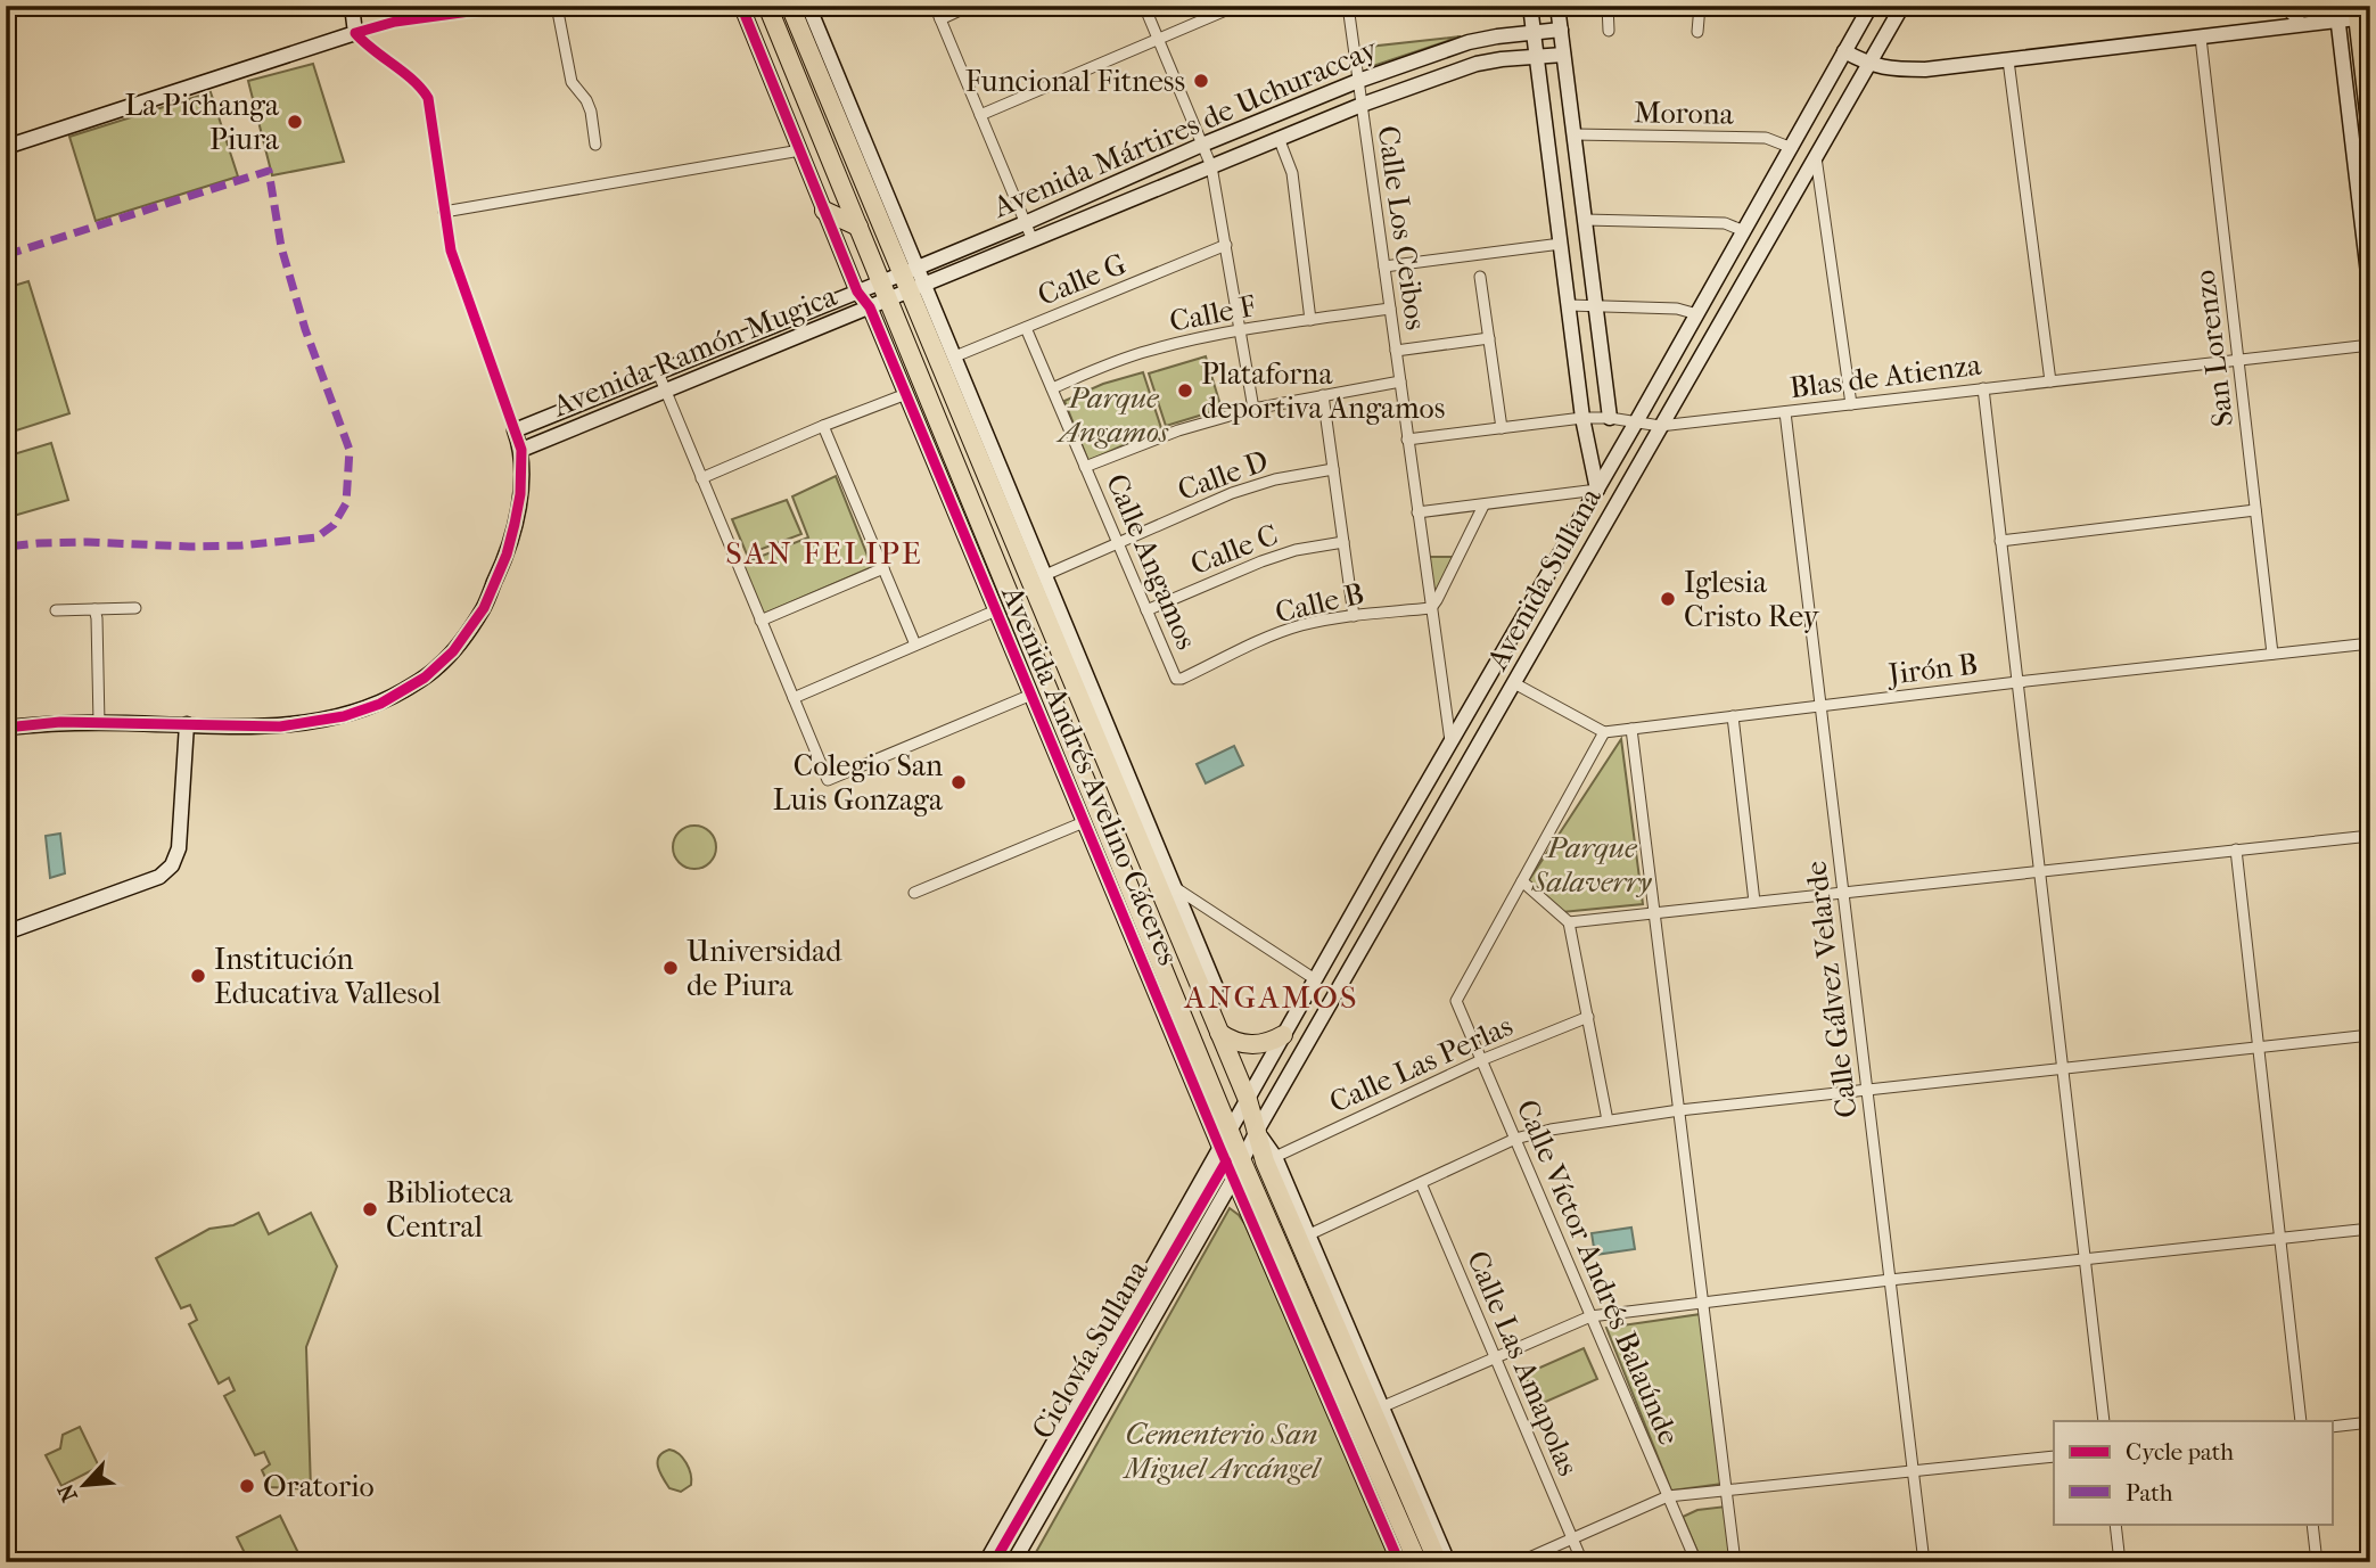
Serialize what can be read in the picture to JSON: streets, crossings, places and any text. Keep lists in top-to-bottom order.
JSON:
{
  "streets": {
    "highway": ["Avenida Andrés Avelino Cáceres"],
    "street": [
      "Morona",
      "Avenida Mártires de Uchuraccay",
      "Calle Los Ceibos",
      "Calle G",
      "Calle F",
      "San Lorenzo",
      "Avenida Ramón Mugica",
      "Blas de Atienza",
      "Calle D",
      "Calle C",
      "Calle Angamos",
      "Avenida Sullana",
      "Calle B",
      "Jirón B",
      "Calle Gálvez Velarde",
      "Calle Las Perlas",
      "Calle Víctor Andrés Balaúnde",
      "Calle Las Amapolas"
    ],
    "cycle path": ["Ciclovía Sullana"]
  },
  "crossings": [
    ["Morona", "Avenida Sullana"],
    ["Avenida Mártires de Uchuraccay", "Calle Los Ceibos"],
    ["Avenida Mártires de Uchuraccay", "Avenida Ramón Mugica"],
    ["Avenida Mártires de Uchuraccay", "Avenida Andrés Avelino Cáceres"],
    ["Calle Los Ceibos", "Calle F"],
    ["Calle Los Ceibos", "Blas de Atienza"],
    ["Calle Los Ceibos", "Avenida Sullana"],
    ["Calle Los Ceibos", "Calle B"],
    ["Calle G", "Calle Angamos"],
    ["Calle G", "Avenida Andrés Avelino Cáceres"],
    ["Calle F", "Calle Angamos"],
    ["San Lorenzo", "Blas de Atienza"],
    ["San Lorenzo", "Jirón B"],
    ["Avenida Ramón Mugica", "Avenida Andrés Avelino Cáceres"],
    ["Blas de Atienza", "Avenida Sullana"],
    ["Blas de Atienza", "Calle Gálvez Velarde"],
    ["Calle D", "Calle Angamos"],
    ["Calle D", "Avenida Andrés Avelino Cáceres"],
    ["Calle C", "Calle Angamos"],
    ["Calle Angamos", "Calle B"],
    ["Avenida Sullana", "Avenida Andrés Avelino Cáceres"],
    ["Jirón B", "Calle Gálvez Velarde"],
    ["Avenida Andrés Avelino Cáceres", "Calle Las Perlas"],
    ["Calle Las Perlas", "Calle Víctor Andrés Balaúnde"]
  ],
  "districts": ["SAN FELIPE", "ANGAMOS"],
  "parks": ["Parque Angamos", "Parque Salaverry", "Cementerio San Miguel Arcángel"],
  "places": [
    "Funcional Fitness",
    "La Pichanga Piura",
    "Plataforna deportiva Angamos",
    "Iglesia Cristo Rey",
    "Colegio San Luis Gonzaga",
    "Universidad de Piura",
    "Institución Educativa Vallesol",
    "Biblioteca Central",
    "Oratorio"
  ],
  "legend": ["Cycle path", "Path"],
  "north": "bottom left"
}
